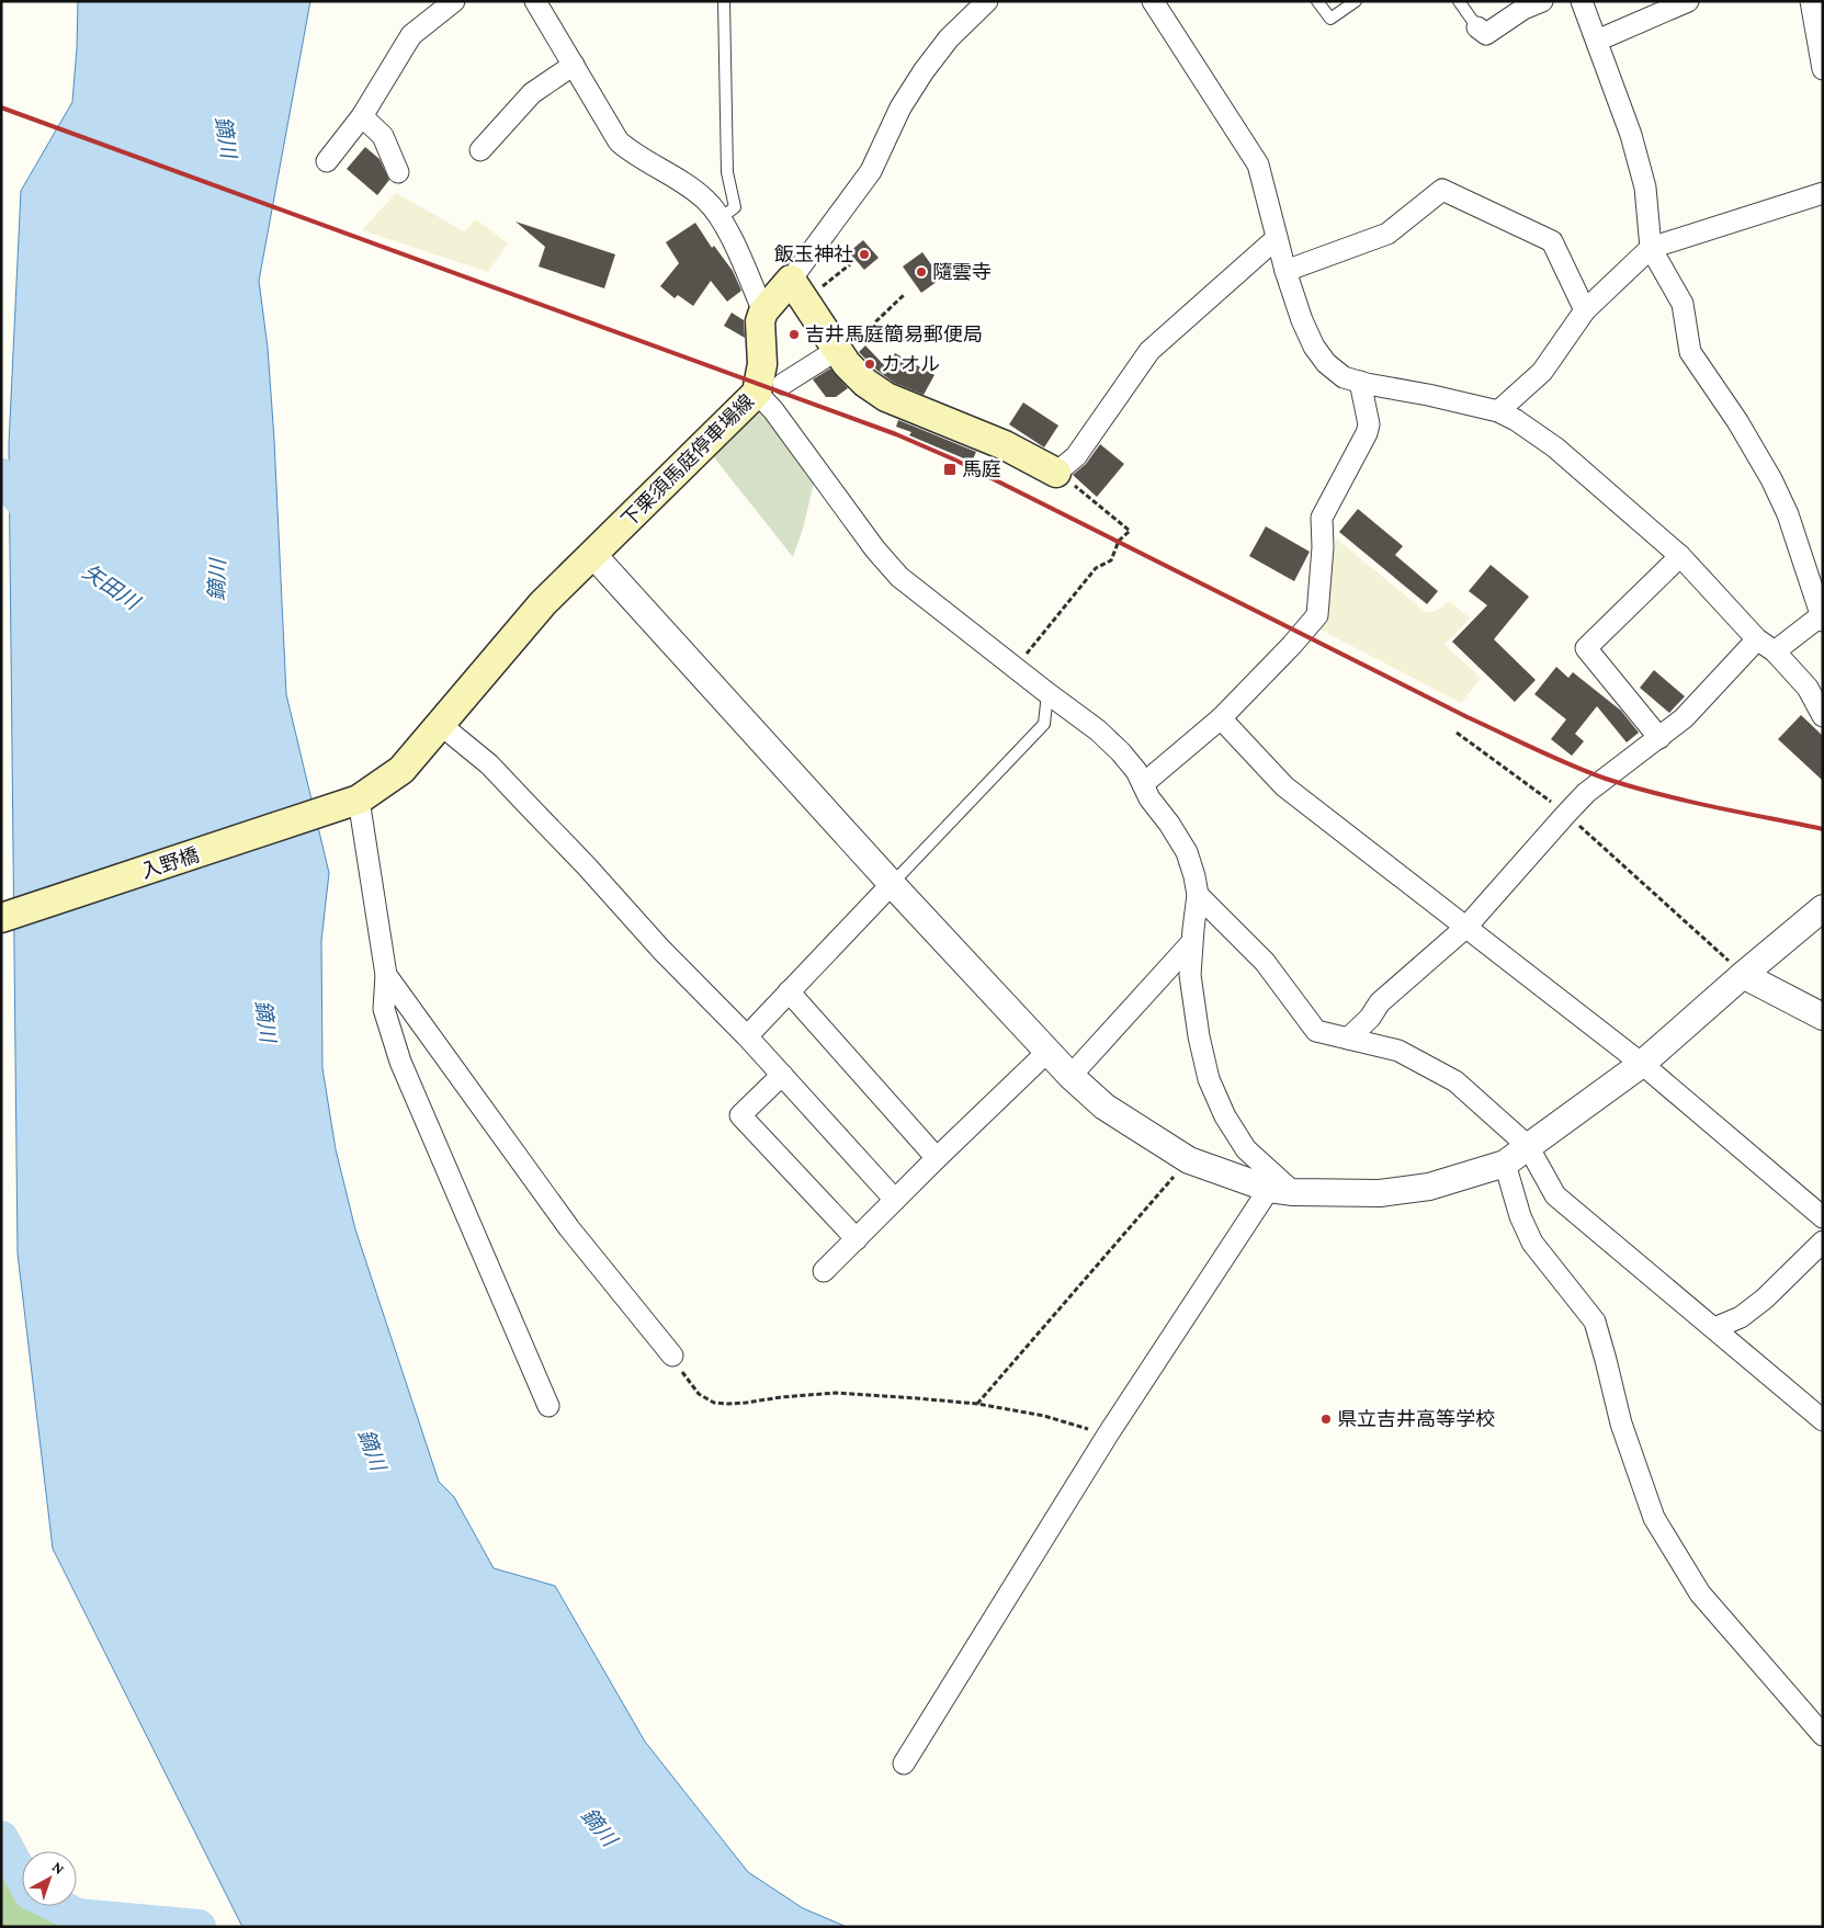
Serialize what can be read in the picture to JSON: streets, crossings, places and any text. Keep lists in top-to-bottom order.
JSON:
{
  "streets": {
    "main road": ["下栗須馬庭停車場線", "入野橋"]
  },
  "crossings": [
    ["下栗須馬庭停車場線", "入野橋"]
  ],
  "water": ["鏑川", "矢田川"],
  "places": {
    "other": [
      "飯玉神社",
      "隨雲寺",
      "吉井馬庭簡易郵便局",
      "カオル",
      "県立吉井高等学校"
    ],
    "transit": ["馬庭"]
  },
  "north": "top right"
}
